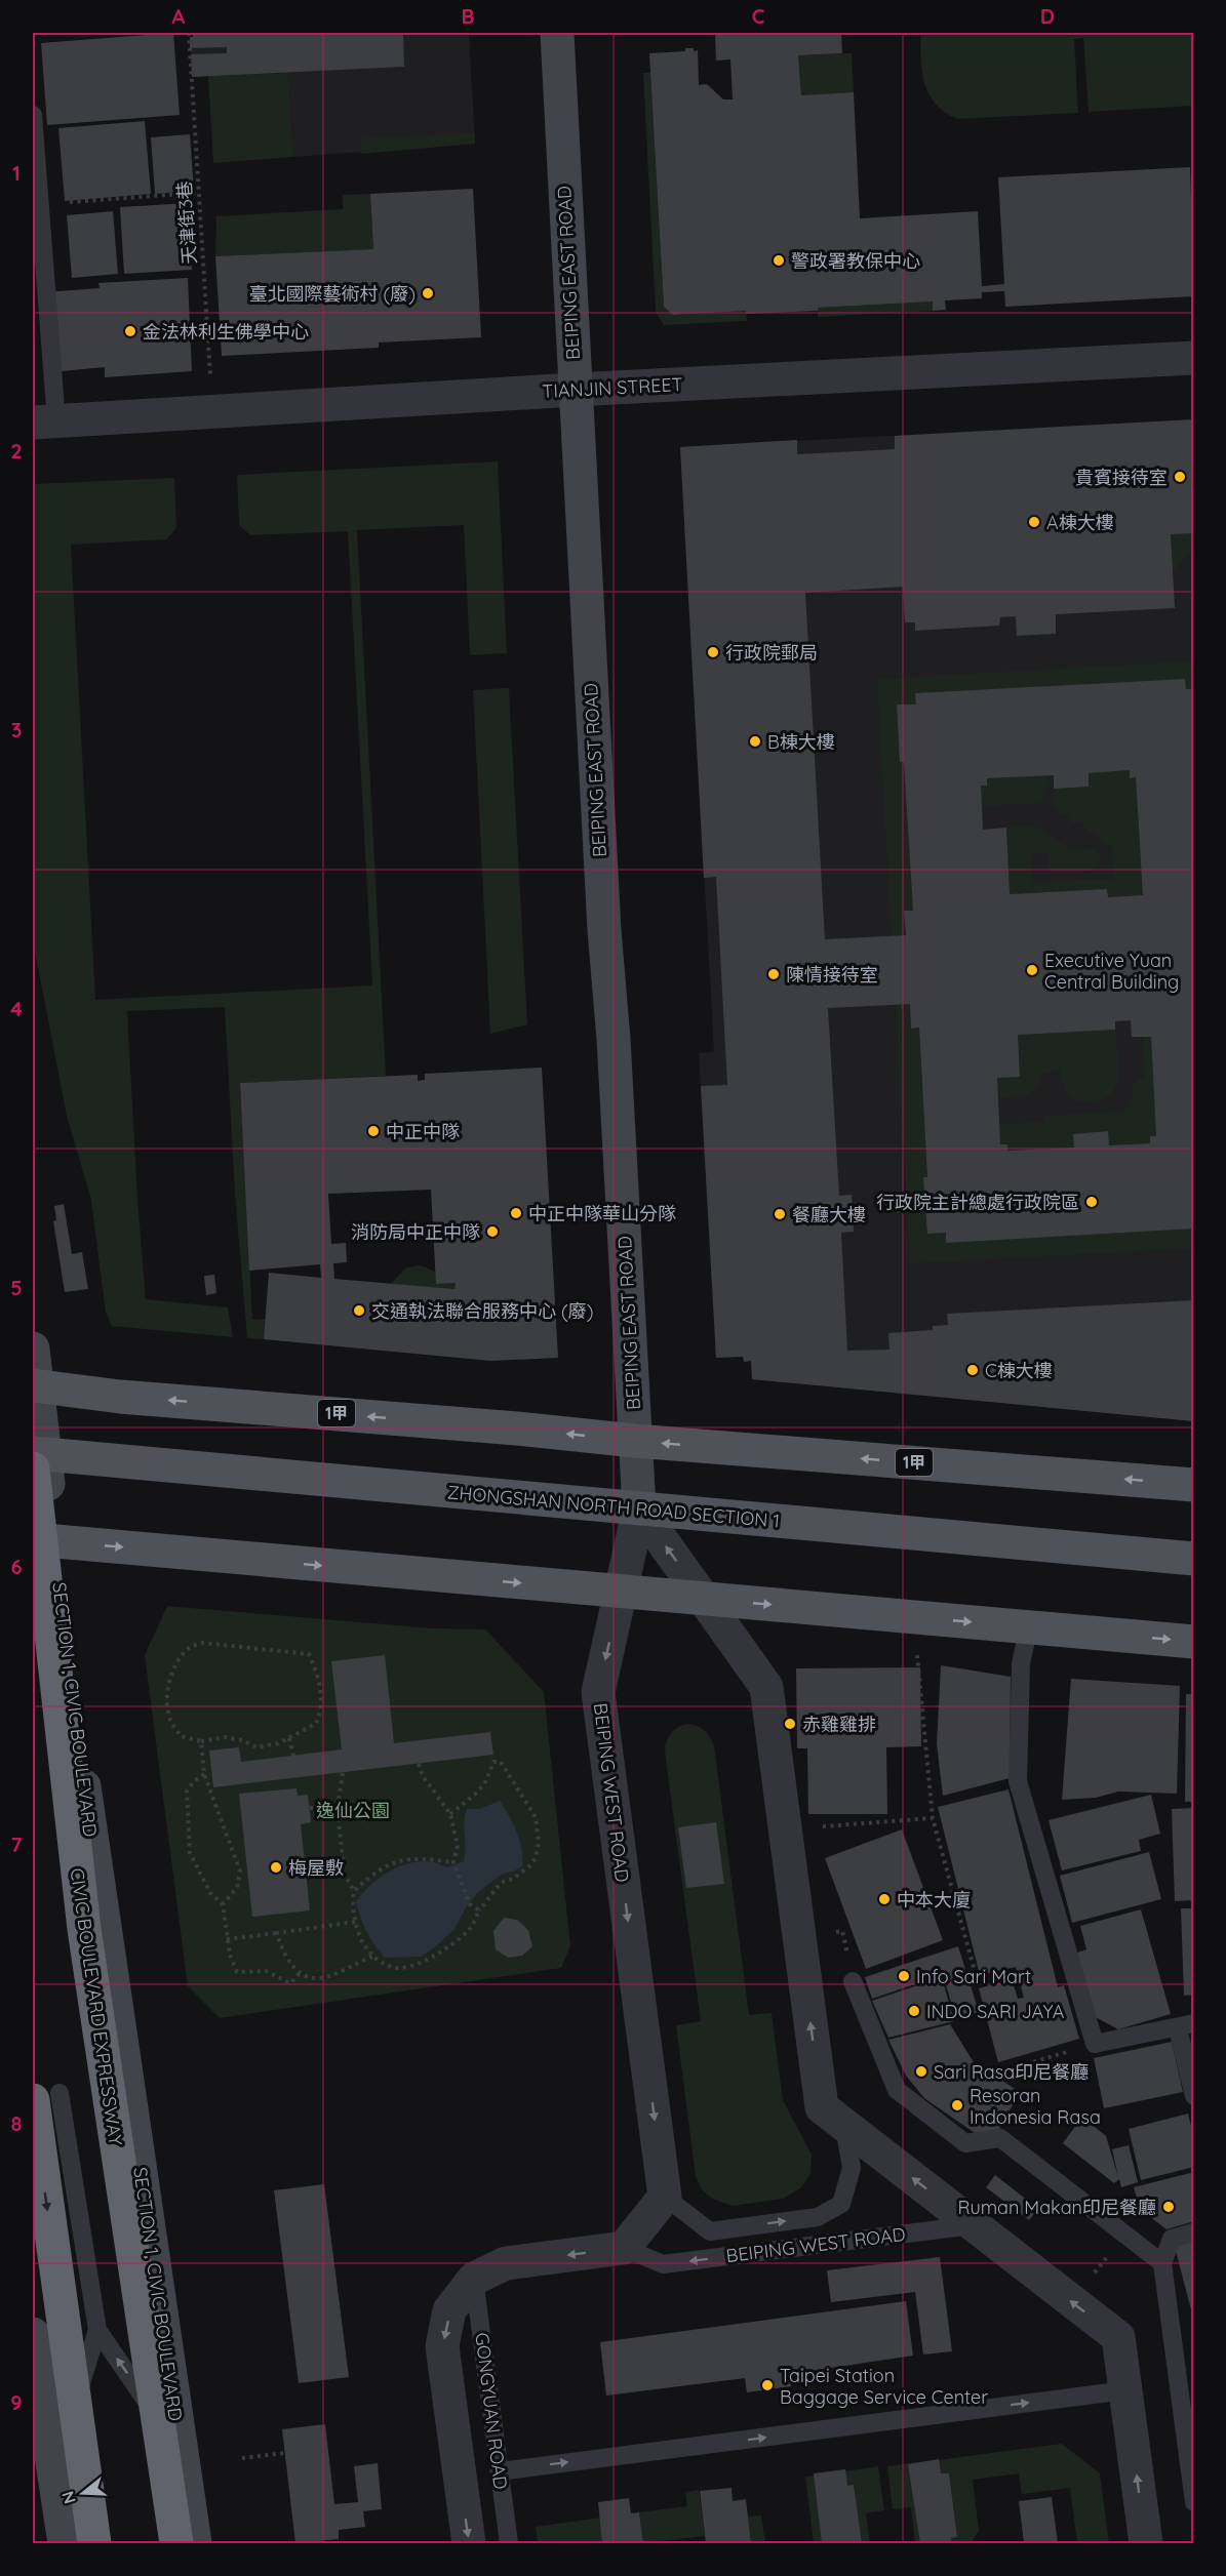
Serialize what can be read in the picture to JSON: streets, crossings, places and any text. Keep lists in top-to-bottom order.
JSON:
{
  "streets": {
    "highway": ["CIVIC BOULEVARD EXPRESSWAY"],
    "main road": ["1甲", "ZHONGSHAN NORTH ROAD SECTION 1"],
    "street": [
      "BEIPING EAST ROAD",
      "TIANJIN STREET",
      "SECTION 1, CIVIC BOULEVARD",
      "BEIPING WEST ROAD"
    ],
    "lane": ["GONGYUAN ROAD"],
    "path": ["天津街3巷"]
  },
  "crossings": [
    ["天津街3巷", "TIANJIN STREET"],
    ["BEIPING EAST ROAD", "TIANJIN STREET"],
    ["BEIPING EAST ROAD", "1甲"],
    ["BEIPING EAST ROAD", "ZHONGSHAN NORTH ROAD SECTION 1"],
    ["BEIPING EAST ROAD", "BEIPING WEST ROAD"],
    ["1甲", "SECTION 1, CIVIC BOULEVARD"],
    ["ZHONGSHAN NORTH ROAD SECTION 1", "SECTION 1, CIVIC BOULEVARD"],
    ["ZHONGSHAN NORTH ROAD SECTION 1", "BEIPING WEST ROAD"],
    ["ZHONGSHAN NORTH ROAD SECTION 1", "CIVIC BOULEVARD EXPRESSWAY"],
    ["SECTION 1, CIVIC BOULEVARD", "CIVIC BOULEVARD EXPRESSWAY"]
  ],
  "parks": ["逸仙公園"],
  "places": [
    "警政署教保中心",
    "臺北國際藝術村 (廢)",
    "金法林利生佛學中心",
    "貴賓接待室",
    "A棟大樓",
    "行政院郵局",
    "B棟大樓",
    "Executive Yuan Central Building",
    "陳情接待室",
    "中正中隊",
    "行政院主計總處行政院區",
    "中正中隊華山分隊",
    "餐廳大樓",
    "消防局中正中隊",
    "交通執法聯合服務中心 (廢)",
    "C棟大樓",
    "赤雞雞排",
    "梅屋敷",
    "中本大廈",
    "Info Sari Mart",
    "INDO SARI JAYA",
    "Sari Rasa印尼餐廳",
    "Resoran Indonesia Rasa",
    "Ruman Makan印尼餐廳",
    "Taipei Station Baggage Service Center"
  ],
  "north": "left",
  "grid": {
    "columns": [
      "A",
      "B",
      "C",
      "D"
    ],
    "rows": [
      "1",
      "2",
      "3",
      "4",
      "5",
      "6",
      "7",
      "8",
      "9"
    ]
  }
}
